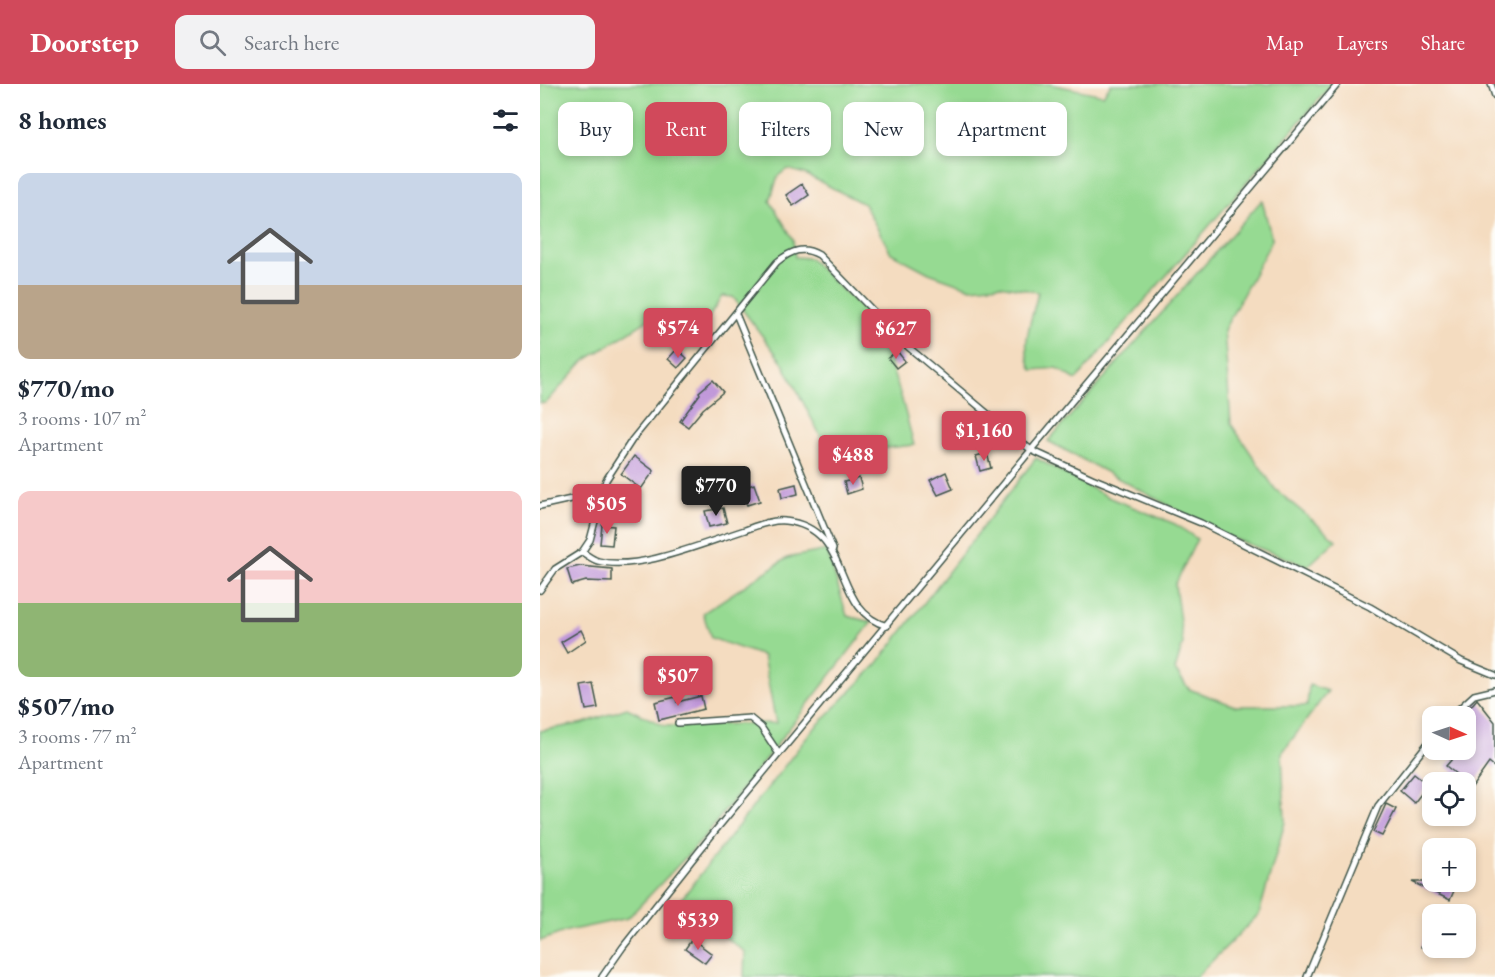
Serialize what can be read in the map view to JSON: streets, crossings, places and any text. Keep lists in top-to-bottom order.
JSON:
{
  "north": "right",
  "page": {
    "header": "Doorstep",
    "search": "Search here",
    "nav": ["Map", "Layers", "Share"],
    "heading": "8 homes",
    "chip": [
      "Buy",
      "Rent",
      "Filters",
      "New",
      "Apartment"
    ],
    "list": [
      {
        "name": "$770/mo",
        "note": "3 rooms · 107 m² · Apartment"
      },
      {
        "name": "$507/mo",
        "note": "3 rooms · 77 m² · Apartment"
      }
    ],
    "price": [
      "$574",
      "$627",
      "$1,160",
      "$488",
      "$770",
      "$505",
      "$507",
      "$539"
    ],
    "map_buttons": ["+", "−"]
  }
}
